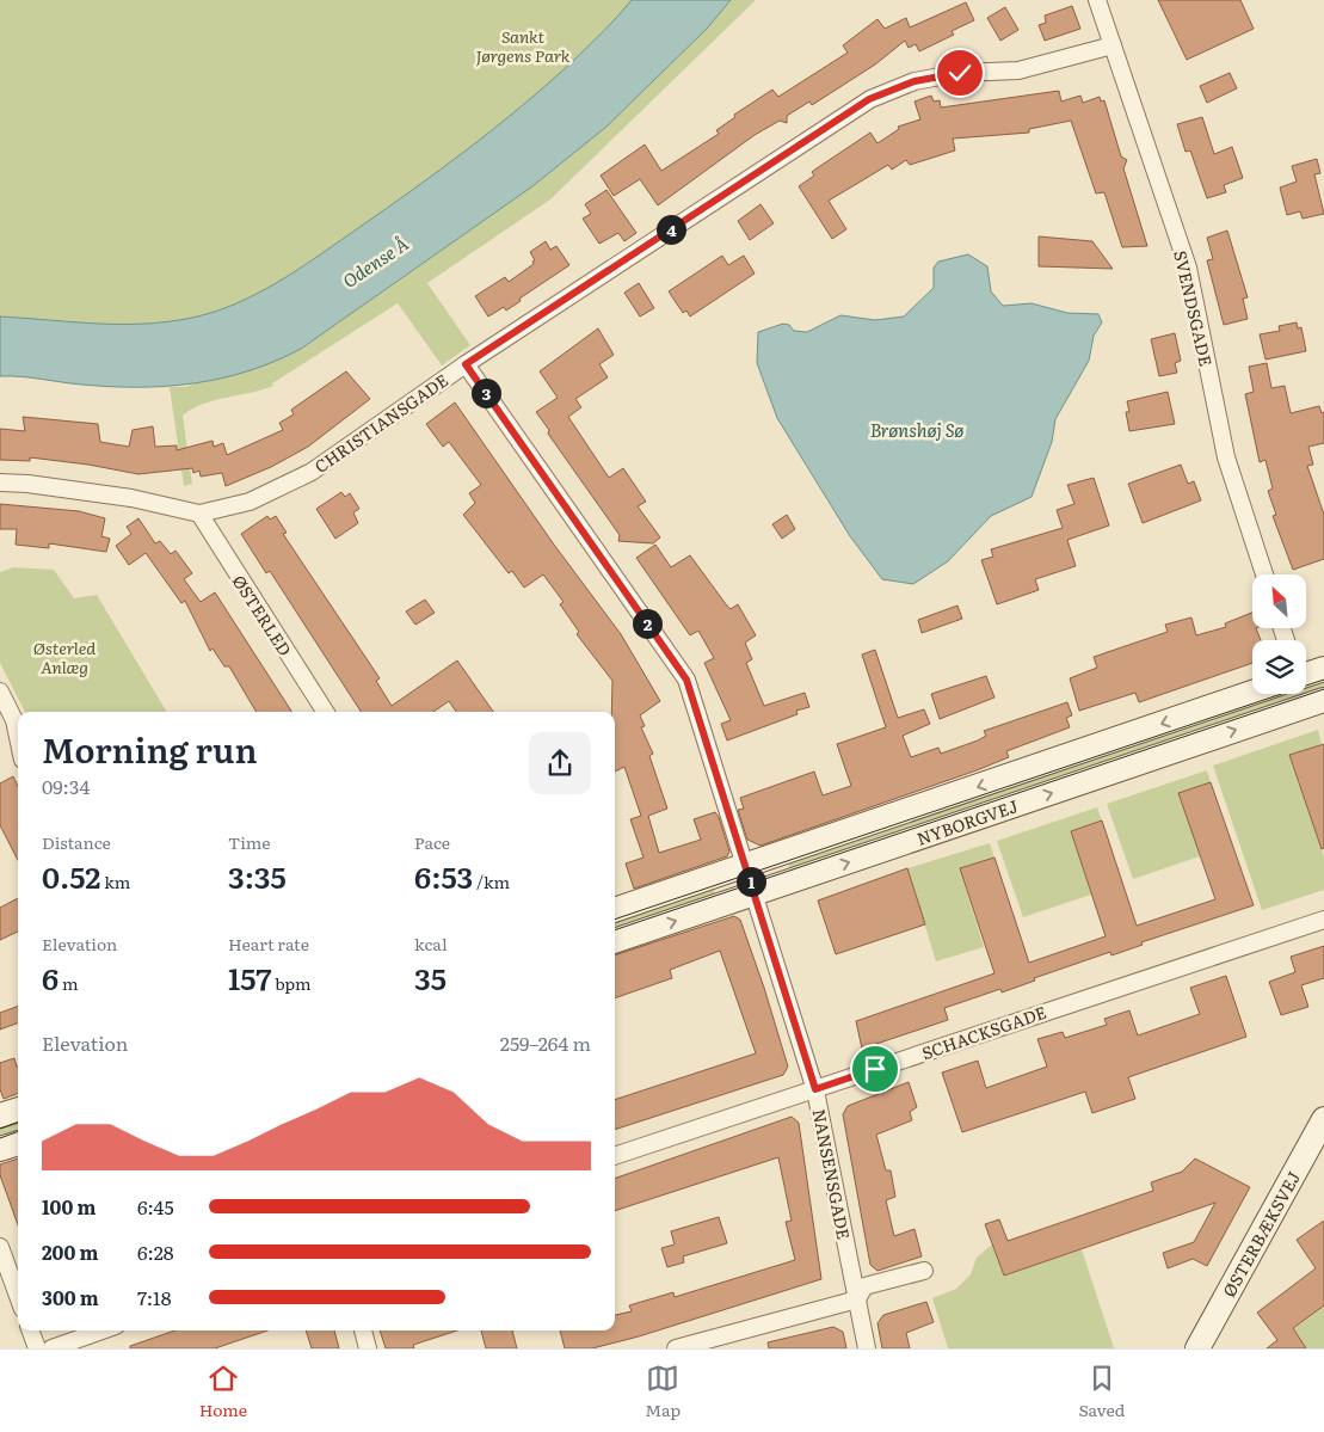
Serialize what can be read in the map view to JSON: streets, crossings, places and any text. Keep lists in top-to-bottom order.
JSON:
{
  "streets": {
    "street": [
      "SVENDSGADE",
      "CHRISTIANSGADE",
      "ØSTERLED",
      "NYBORGVEJ",
      "SCHACKSGADE",
      "NANSENSGADE",
      "ØSTERBÆKSVEJ"
    ]
  },
  "crossings": [
    ["SVENDSGADE", "CHRISTIANSGADE"],
    ["CHRISTIANSGADE", "ØSTERLED"],
    ["CHRISTIANSGADE", "NANSENSGADE"],
    ["NYBORGVEJ", "NANSENSGADE"],
    ["SCHACKSGADE", "NANSENSGADE"]
  ],
  "water": ["Odense Å", "Brønshøj Sø"],
  "parks": ["Sankt Jørgens Park", "Østerled Anlæg"],
  "north": "top left",
  "page": {
    "pins": [
      "4",
      "3",
      "2",
      "1"
    ],
    "heading": ["Morning run", "09:34"],
    "stats": [
      ["Distance", "0.52 km"],
      ["Time", "3:35"],
      ["Pace", "6:53 /km"],
      ["Elevation", "6 m"],
      ["Heart rate", "157 bpm"],
      ["kcal", "35"]
    ],
    "chart": ["Elevation", "259–264 m"],
    "list": [
      {
        "name": "100 m",
        "note": "6:45"
      },
      {
        "name": "200 m",
        "note": "6:28"
      },
      {
        "name": "300 m",
        "note": "7:18"
      }
    ],
    "tabs": ["Home", "Map", "Saved"]
  }
}
